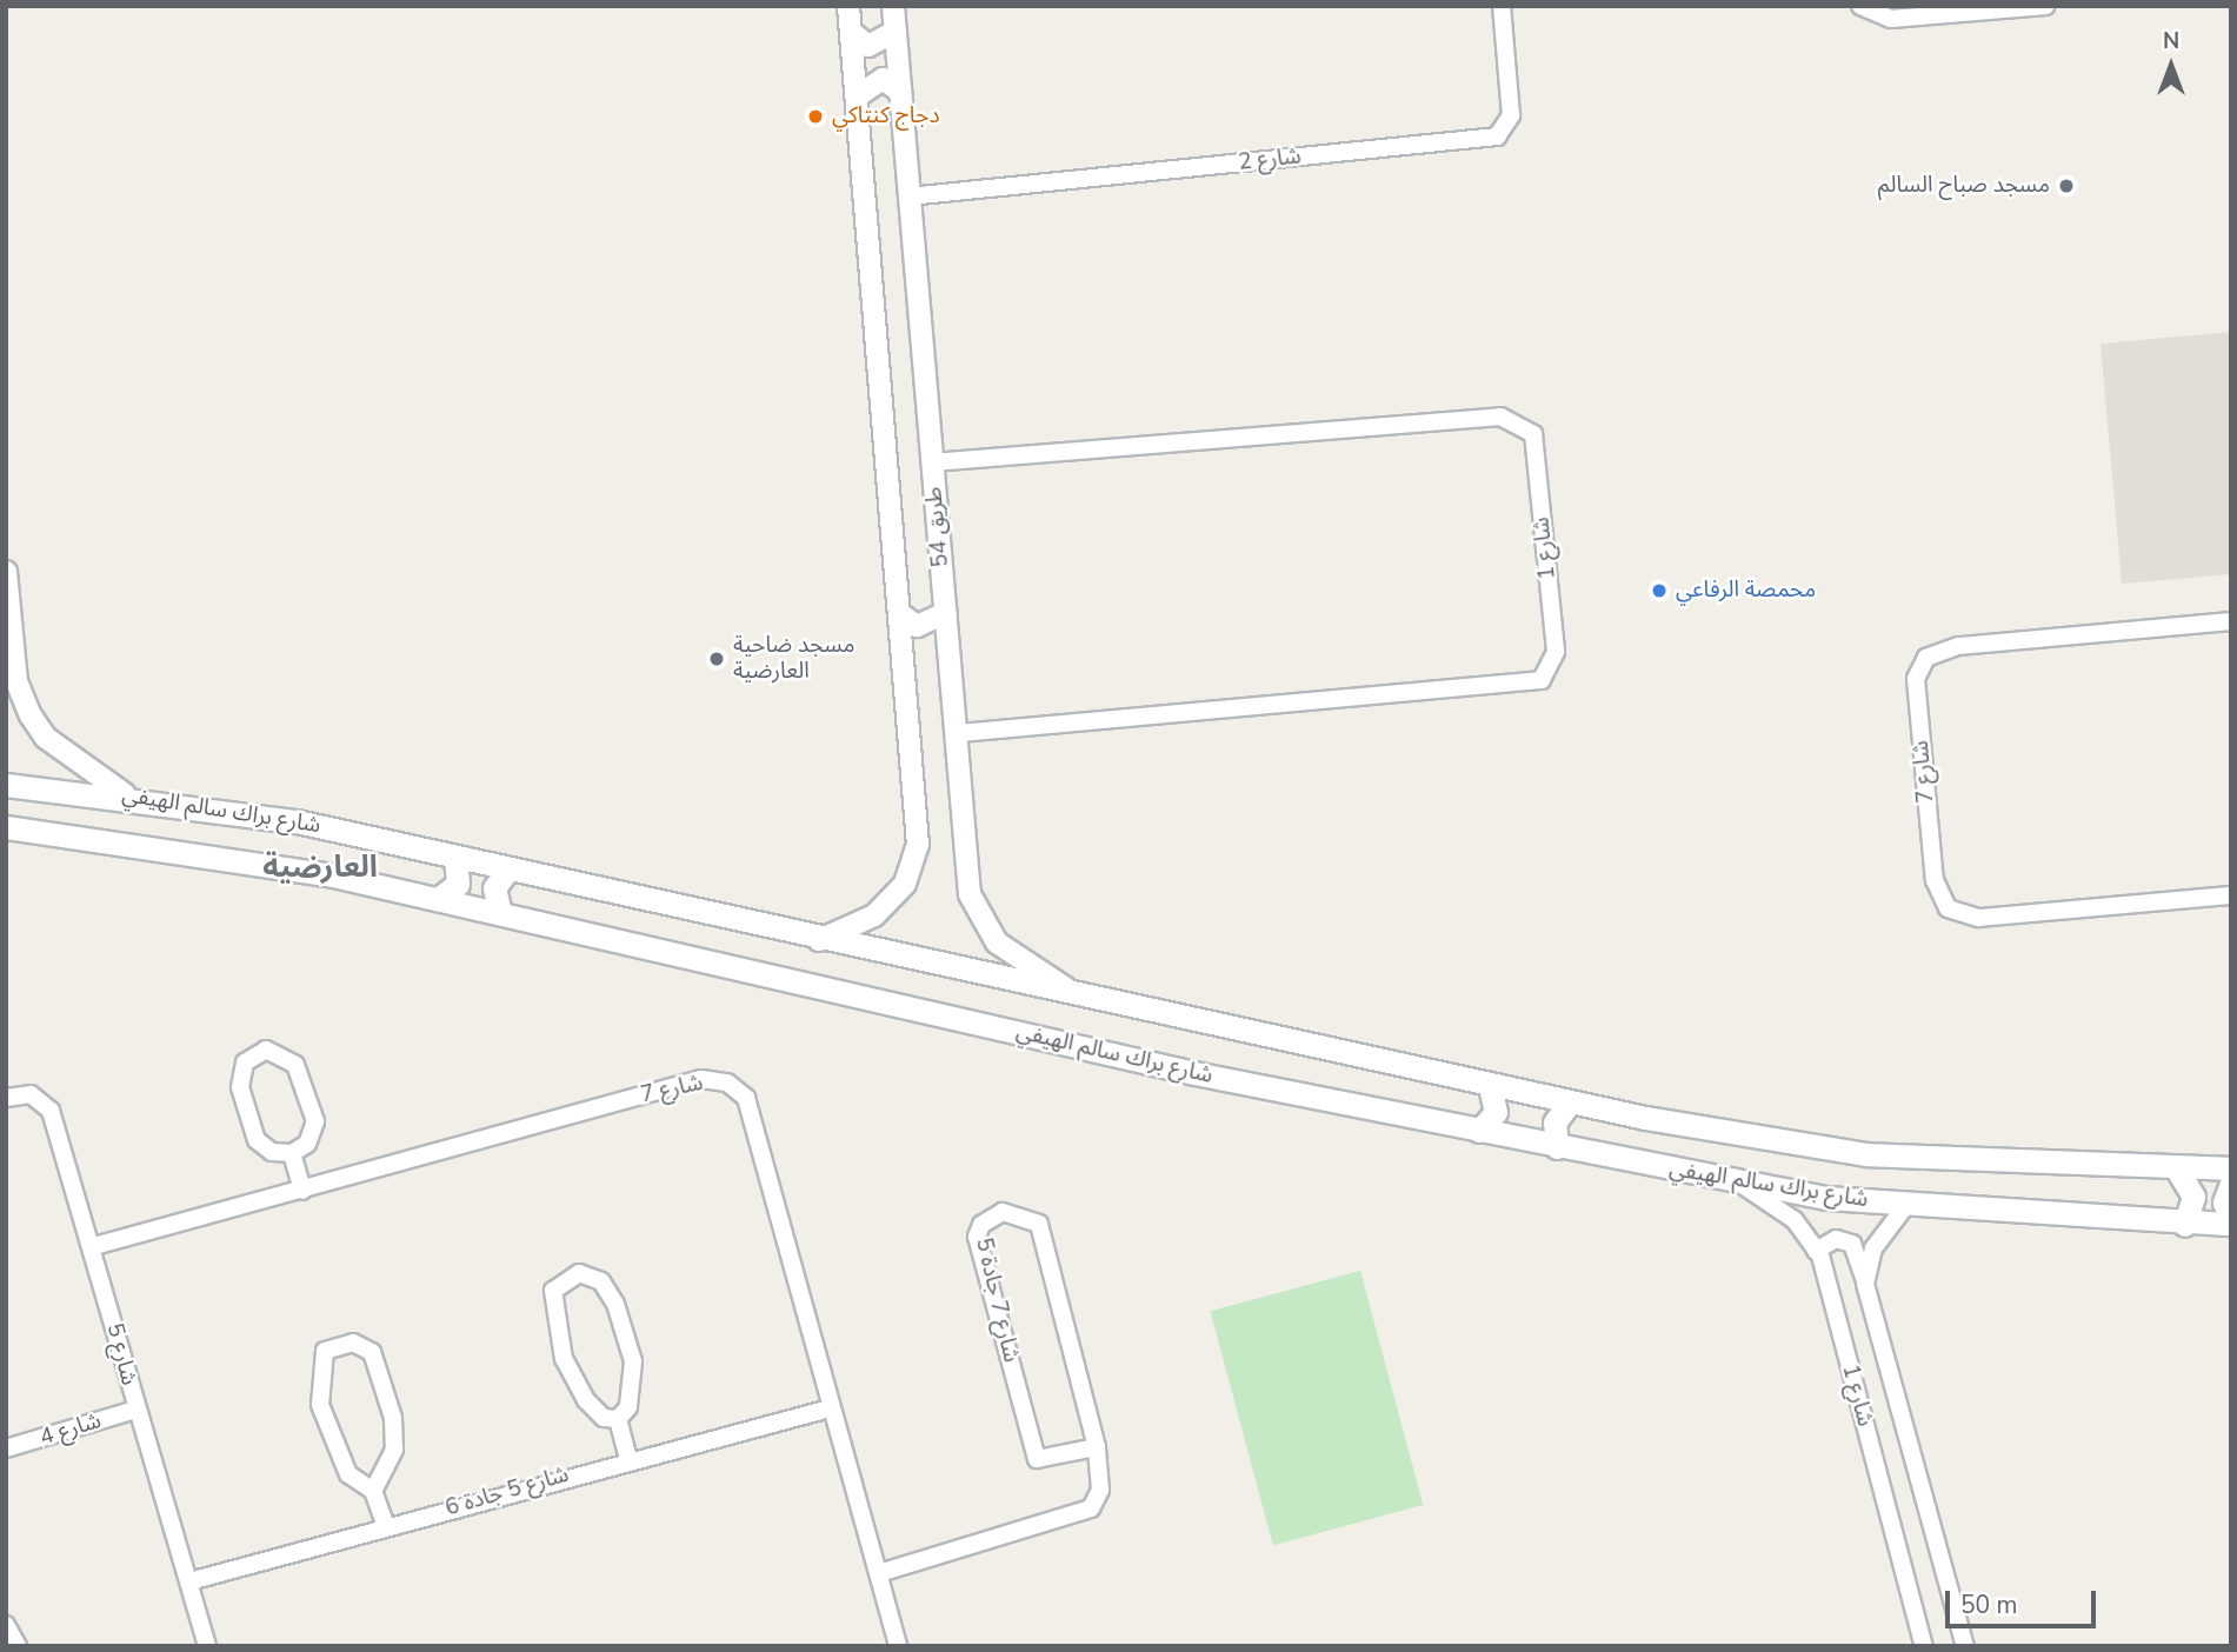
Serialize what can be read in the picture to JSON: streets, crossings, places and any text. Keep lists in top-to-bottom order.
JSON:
{
  "streets": {
    "main road": ["شارع براك سالم الهيفي"],
    "street": [
      "شارع 2",
      "طريق 54",
      "شارع 1",
      "شارع 7",
      "شارع 7 جادة 5",
      "شارع 5",
      "شارع 4",
      "شارع 5 جادة 6"
    ]
  },
  "crossings": [
    ["شارع 2", "طريق 54"],
    ["طريق 54", "شارع 1"],
    ["طريق 54", "شارع براك سالم الهيفي"],
    ["شارع 1", "شارع براك سالم الهيفي"],
    ["شارع 7", "شارع 7 جادة 5"],
    ["شارع 7", "شارع 5"],
    ["شارع 7", "شارع 5 جادة 6"],
    ["شارع 5", "شارع 4"],
    ["شارع 5", "شارع 5 جادة 6"]
  ],
  "districts": ["العارضية"],
  "places": [
    "دجاج كنتاكي",
    "مسجد صباح السالم",
    "محمصة الرفاعي",
    "مسجد ضاحية العارضية"
  ],
  "scale_bar": "50 m",
  "north": "top"
}
